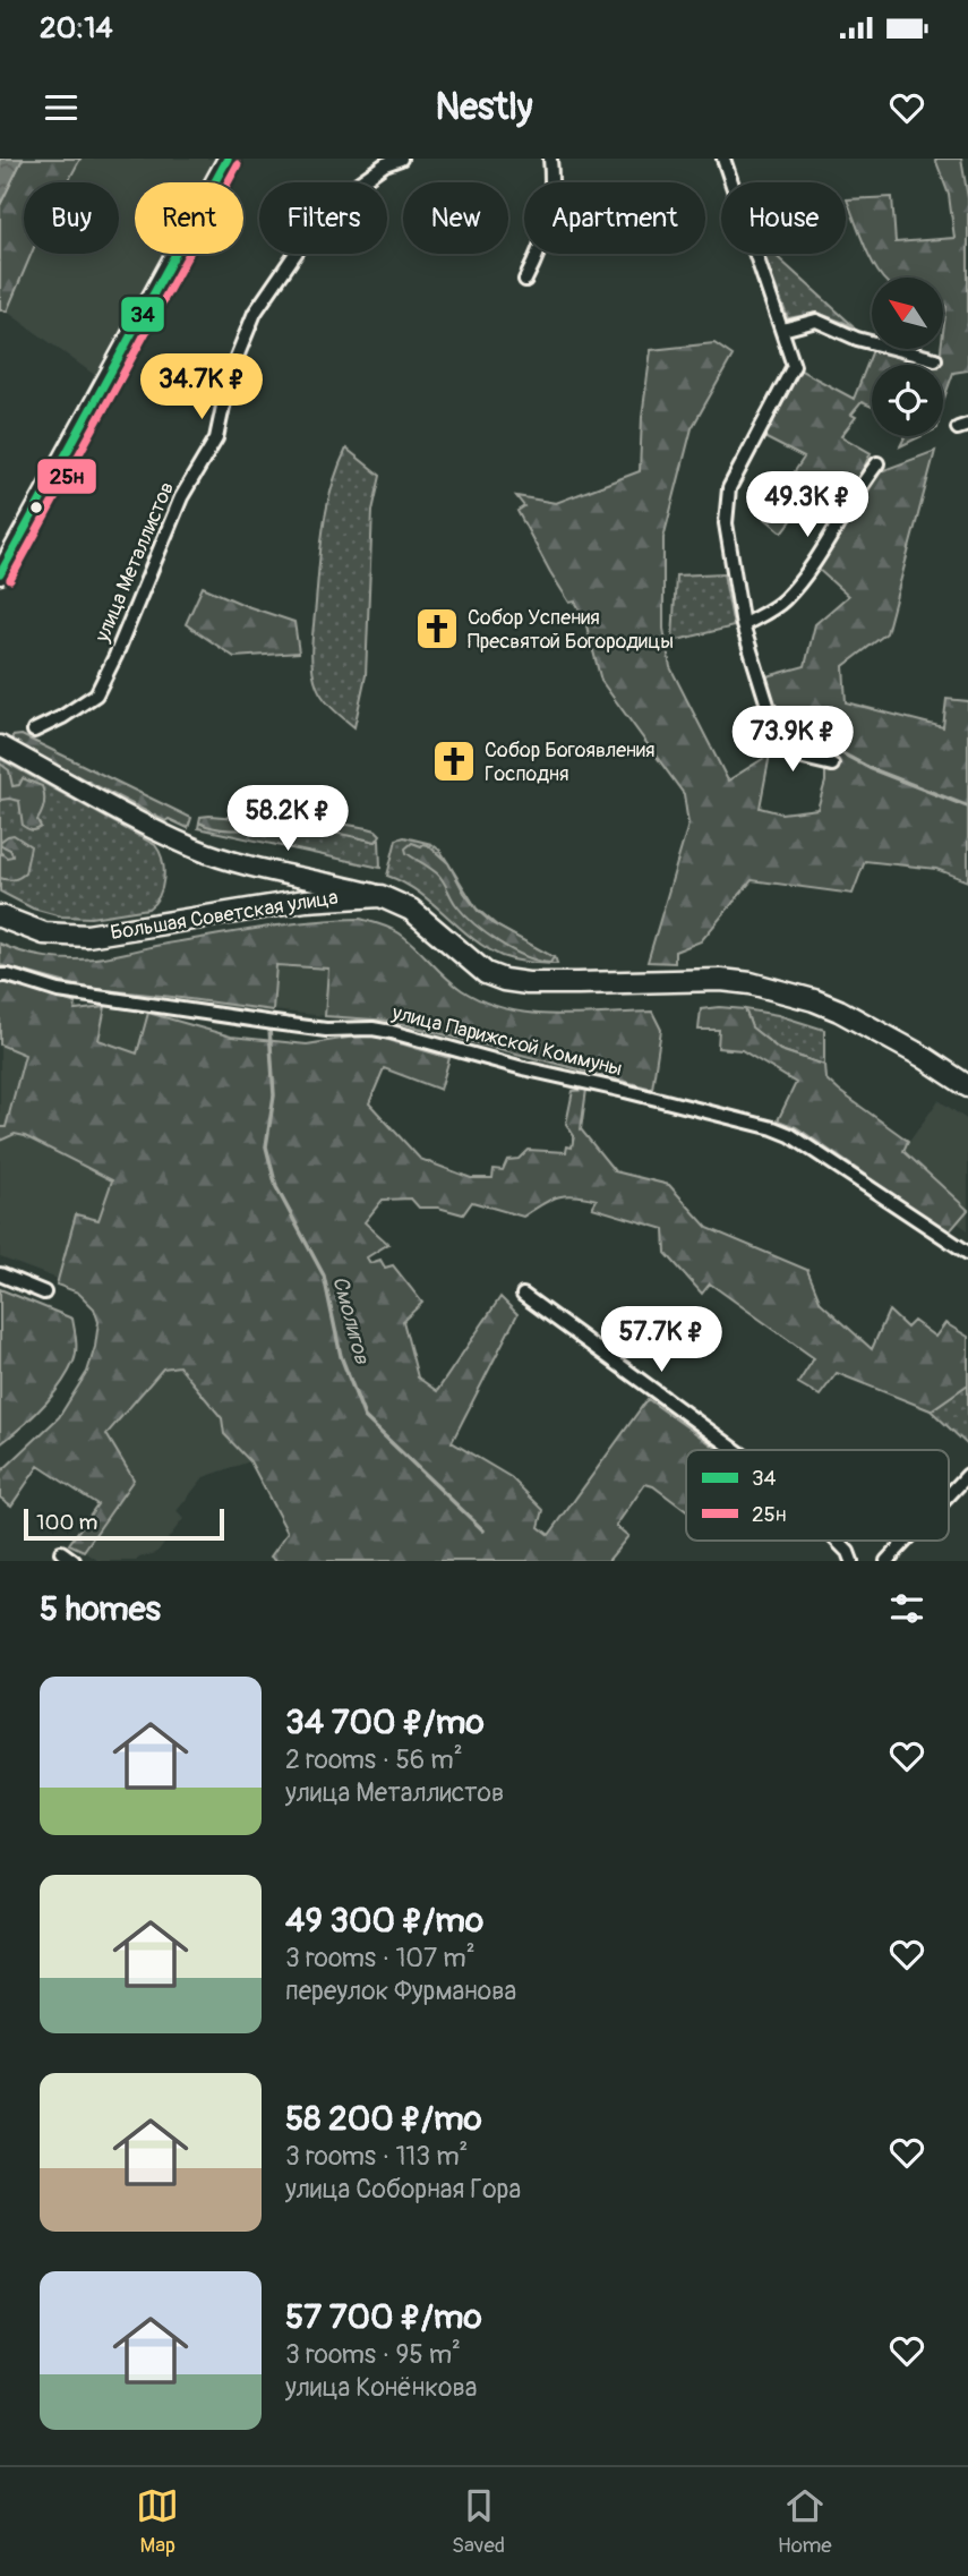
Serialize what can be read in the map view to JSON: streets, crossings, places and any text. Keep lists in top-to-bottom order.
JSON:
{
  "streets": {
    "main road": ["Большая Советская улица"],
    "street": ["улица Металлистов", "улица Парижской Коммуны"]
  },
  "water": ["Смолигов"],
  "places": {
    "church": ["Собор Успения Пресвятой Богородицы", "Собор Богоявления Господня"]
  },
  "lines": ["transit line 34", "transit line 25н"],
  "legend": ["34", "25н"],
  "scale_bar": "100 m",
  "north": "top left",
  "page": {
    "status": "20:14",
    "header": "Nestly",
    "chip": [
      "Buy",
      "Rent",
      "Filters",
      "New",
      "Apartment",
      "House"
    ],
    "price": [
      "34.7K ₽",
      "49.3K ₽",
      "73.9K ₽",
      "58.2K ₽",
      "57.7K ₽"
    ],
    "scale": "100 m",
    "heading": "5 homes",
    "list": [
      {
        "name": "34 700 ₽/mo",
        "note": "2 rooms · 56 m² · улица Металлистов"
      },
      {
        "name": "49 300 ₽/mo",
        "note": "3 rooms · 107 m² · переулок Фурманова"
      },
      {
        "name": "58 200 ₽/mo",
        "note": "3 rooms · 113 m² · улица Соборная Гора"
      },
      {
        "name": "57 700 ₽/mo",
        "note": "3 rooms · 95 m² · улица Конёнкова"
      }
    ],
    "tabs": ["Map", "Saved", "Home"]
  }
}
